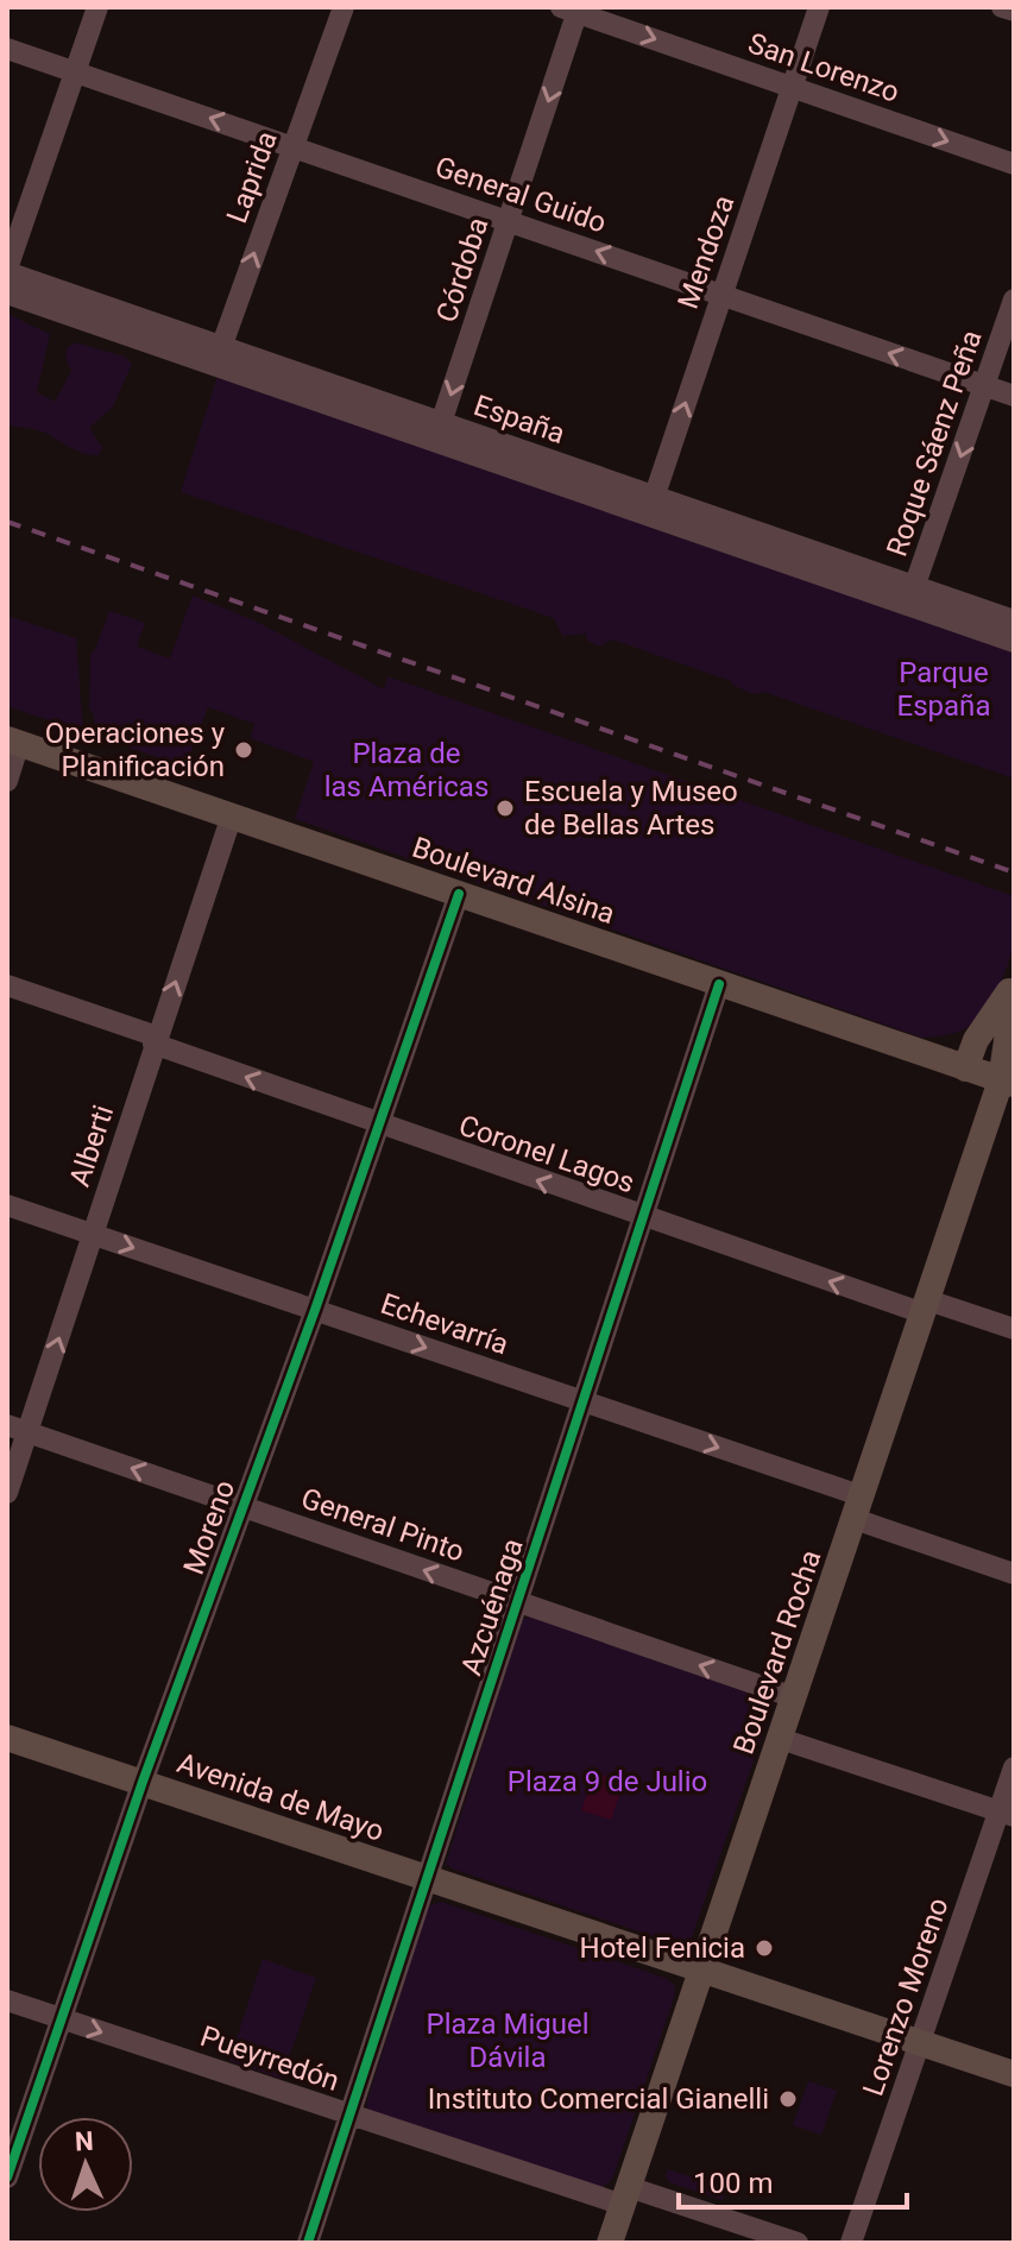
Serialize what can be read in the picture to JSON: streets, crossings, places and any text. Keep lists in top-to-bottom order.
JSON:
{
  "streets": {
    "main road": ["Boulevard Alsina", "Boulevard Rocha", "Avenida de Mayo"],
    "street": [
      "San Lorenzo",
      "Laprida",
      "General Guido",
      "Mendoza",
      "Córdoba",
      "España",
      "Roque Sáenz Peña",
      "Alberti",
      "Coronel Lagos",
      "Echevarría",
      "General Pinto",
      "Moreno",
      "Azcuénaga",
      "Lorenzo Moreno",
      "Pueyrredón"
    ]
  },
  "crossings": [
    ["San Lorenzo", "Mendoza"],
    ["San Lorenzo", "Córdoba"],
    ["Laprida", "General Guido"],
    ["Laprida", "España"],
    ["General Guido", "Mendoza"],
    ["General Guido", "Córdoba"],
    ["General Guido", "Roque Sáenz Peña"],
    ["Mendoza", "España"],
    ["Córdoba", "España"],
    ["España", "Roque Sáenz Peña"],
    ["Boulevard Alsina", "Alberti"],
    ["Boulevard Alsina", "Moreno"],
    ["Boulevard Alsina", "Azcuénaga"],
    ["Boulevard Alsina", "Boulevard Rocha"],
    ["Alberti", "Coronel Lagos"],
    ["Alberti", "Echevarría"],
    ["Alberti", "General Pinto"],
    ["Coronel Lagos", "Moreno"],
    ["Coronel Lagos", "Azcuénaga"],
    ["Coronel Lagos", "Boulevard Rocha"],
    ["Echevarría", "Moreno"],
    ["Echevarría", "Azcuénaga"],
    ["Echevarría", "Boulevard Rocha"],
    ["General Pinto", "Moreno"],
    ["General Pinto", "Azcuénaga"],
    ["General Pinto", "Boulevard Rocha"],
    ["Moreno", "Avenida de Mayo"],
    ["Moreno", "Pueyrredón"],
    ["Azcuénaga", "Avenida de Mayo"],
    ["Azcuénaga", "Pueyrredón"],
    ["Boulevard Rocha", "Avenida de Mayo"],
    ["Boulevard Rocha", "Pueyrredón"],
    ["Avenida de Mayo", "Lorenzo Moreno"]
  ],
  "one_way": [
    "San Lorenzo",
    "Laprida",
    "General Guido",
    "Mendoza",
    "Córdoba",
    "Roque Sáenz Peña",
    "Alberti",
    "Coronel Lagos",
    "Echevarría",
    "General Pinto",
    "Pueyrredón"
  ],
  "parks": [
    "Parque España",
    "Plaza de las Américas",
    "Plaza 9 de Julio",
    "Plaza Miguel Dávila"
  ],
  "places": [
    "Operaciones y Planificación",
    "Escuela y Museo de Bellas Artes",
    "Hotel Fenicia",
    "Instituto Comercial Gianelli"
  ],
  "scale_bar": "100 m",
  "north": "top"
}
